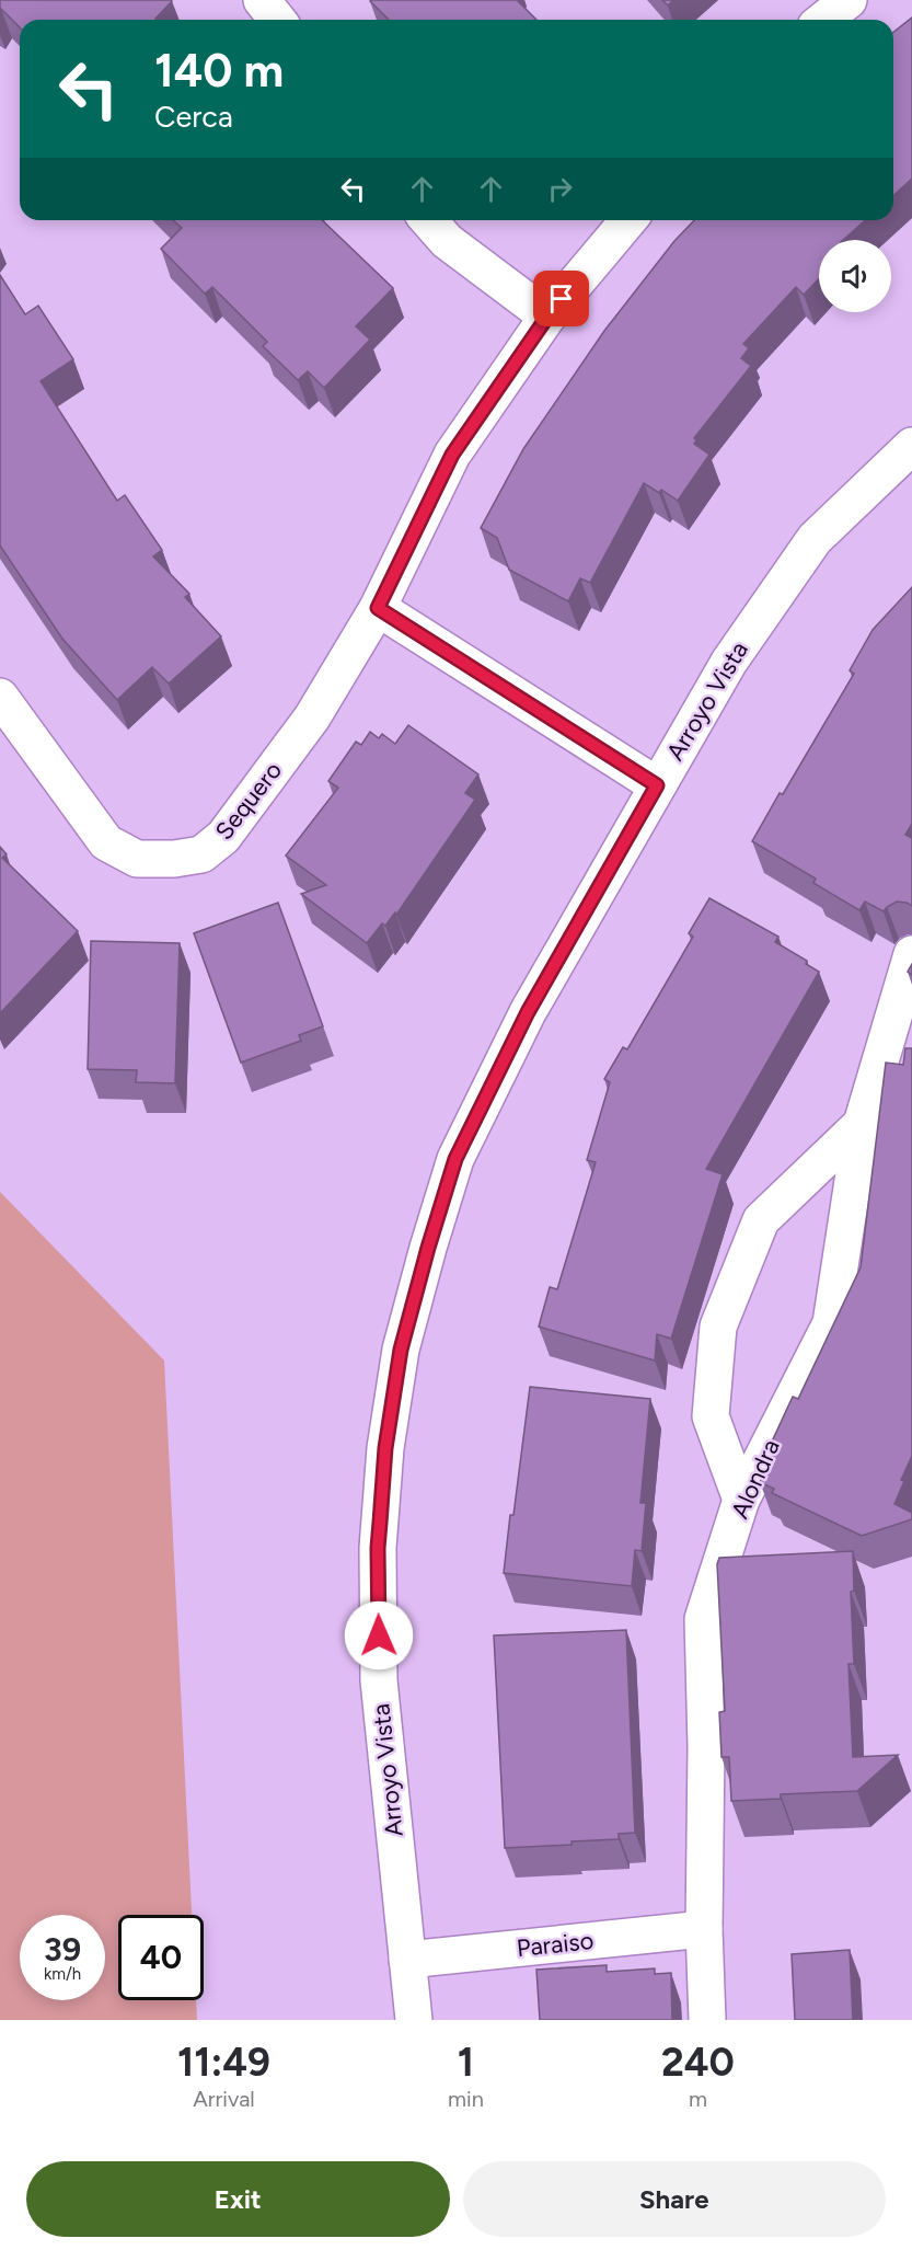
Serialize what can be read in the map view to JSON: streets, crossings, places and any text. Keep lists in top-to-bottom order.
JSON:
{
  "streets": {
    "street": [
      "Arroyo Vista",
      "Sequero",
      "Alondra",
      "Paraiso"
    ]
  },
  "crossings": [
    ["Arroyo Vista", "Paraiso"],
    ["Alondra", "Paraiso"]
  ],
  "page": {
    "turn": ["140 m", "Cerca"],
    "speed": "39 km/h",
    "limit": "40",
    "eta": [
      "11:49",
      "Arrival",
      "1",
      "min",
      "240",
      "m"
    ],
    "buttons": ["Exit", "Share"]
  }
}
